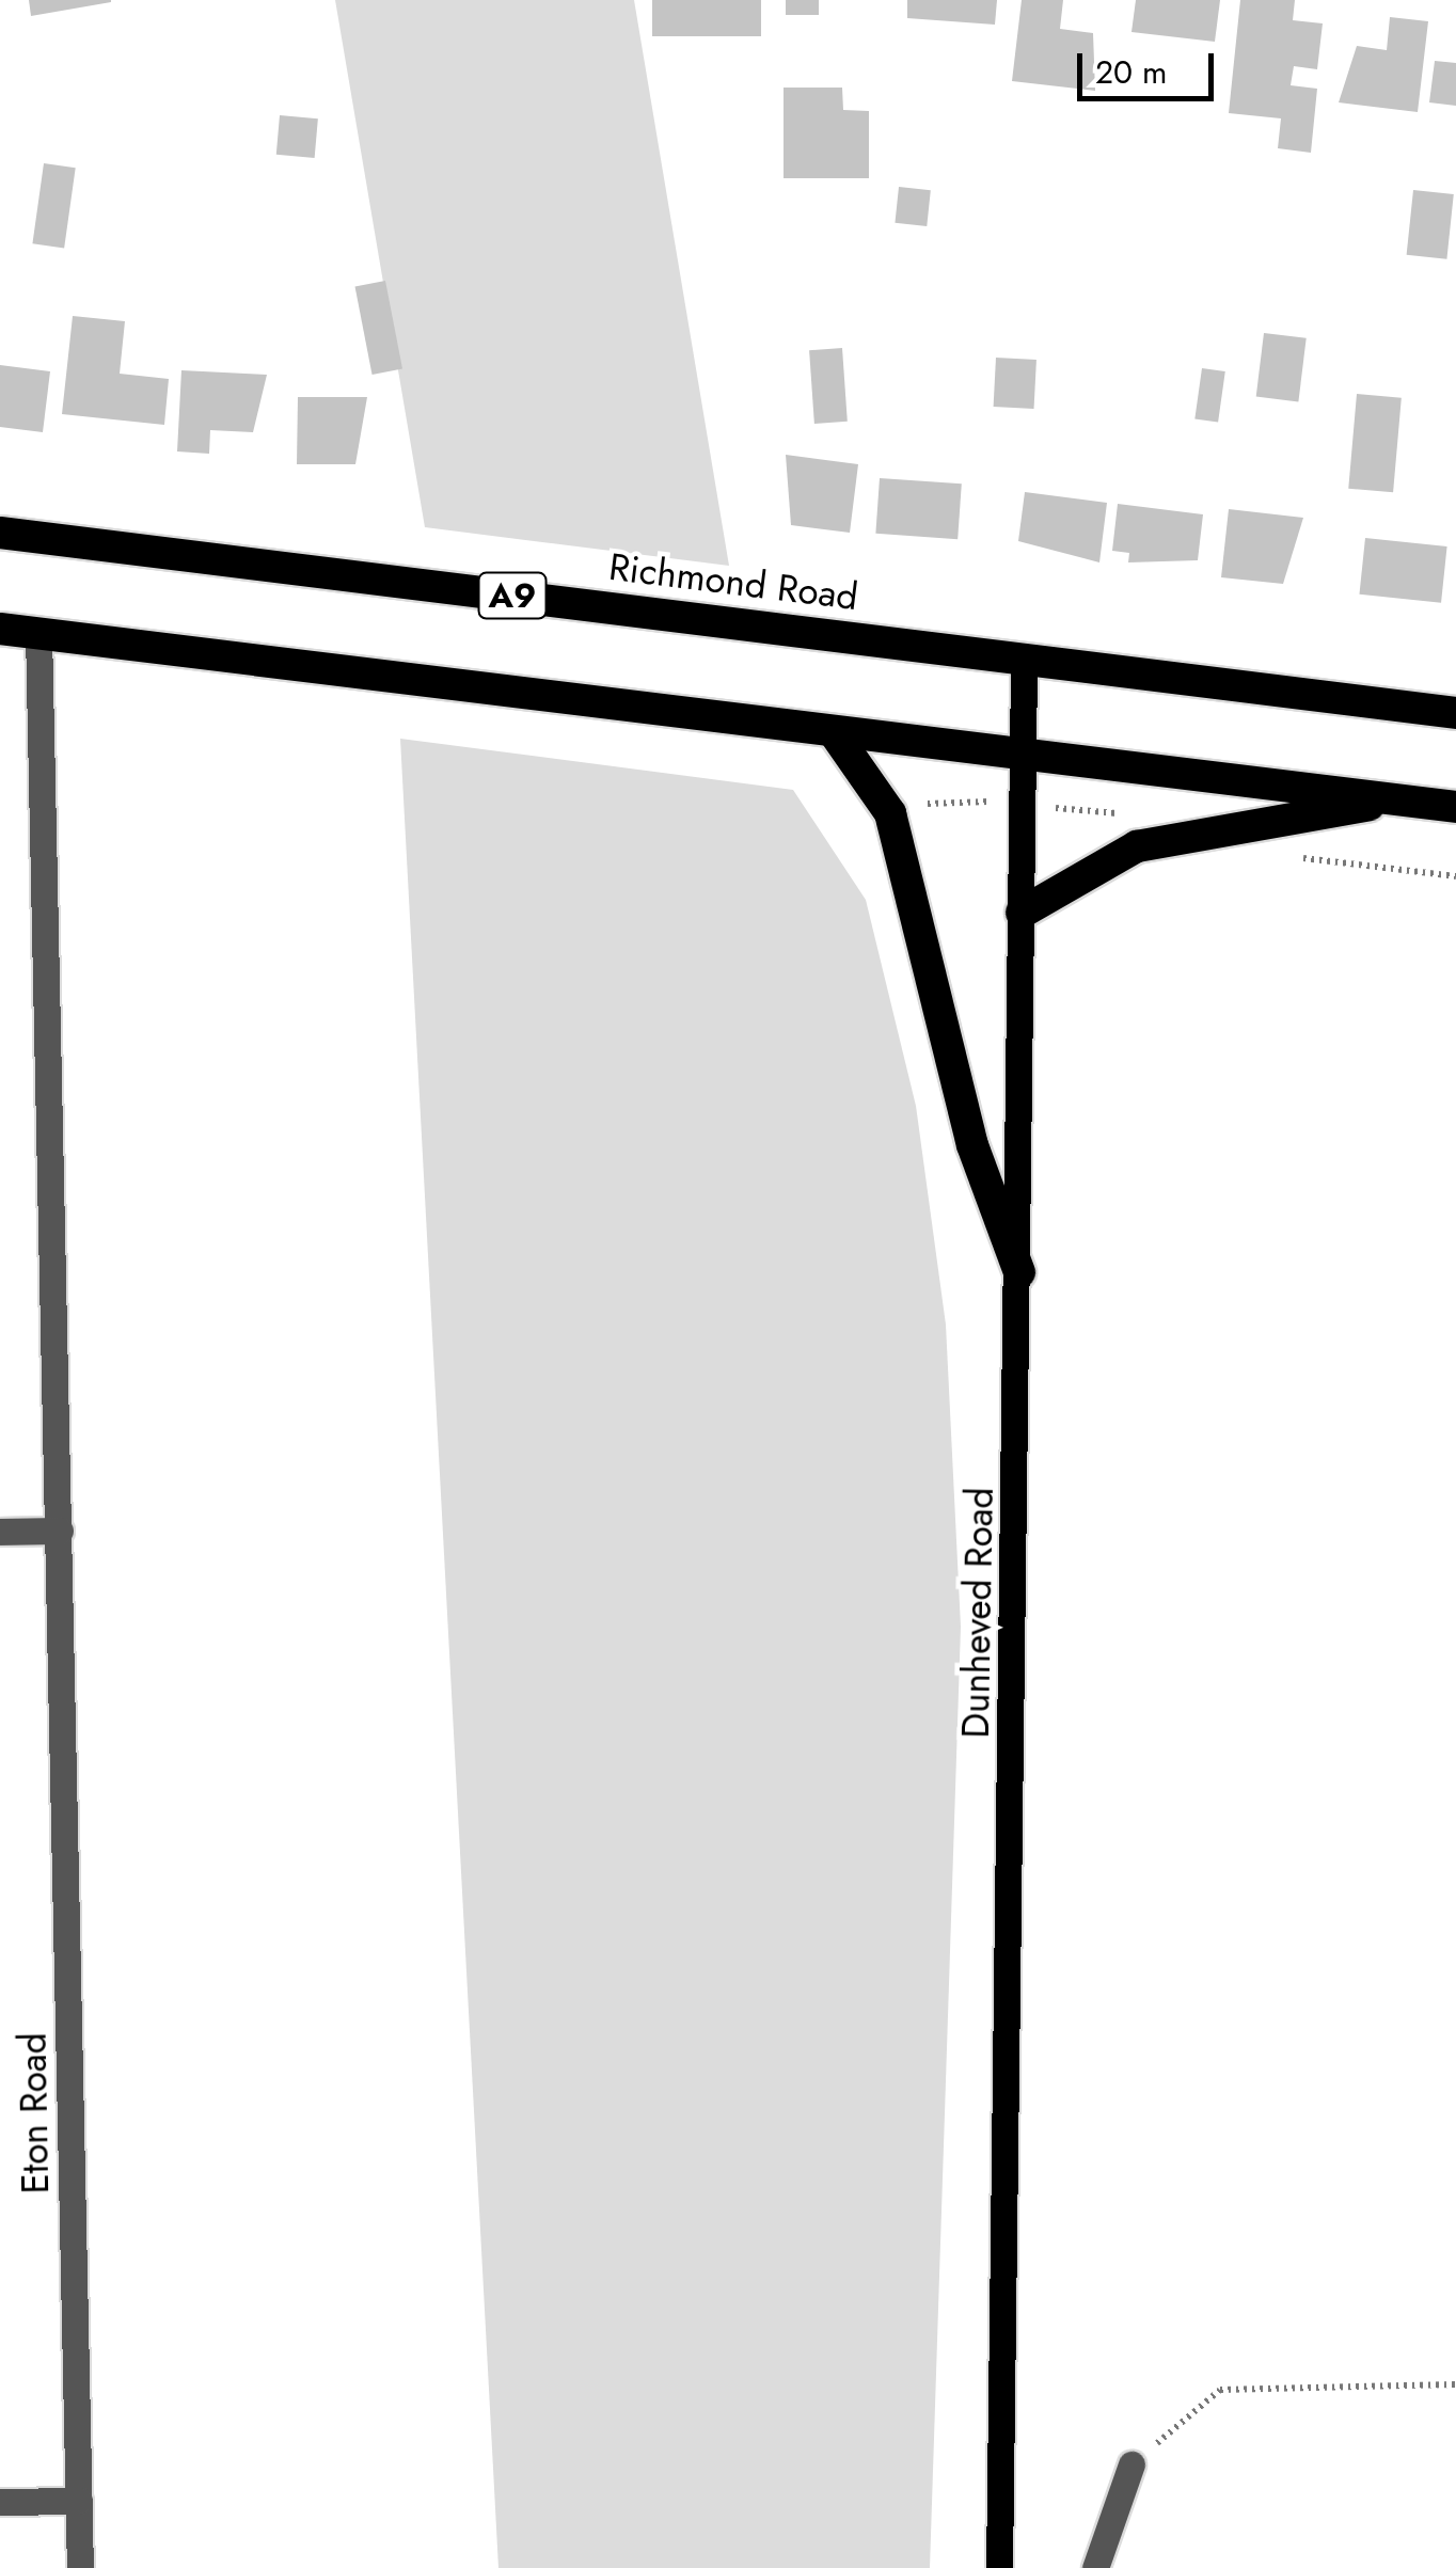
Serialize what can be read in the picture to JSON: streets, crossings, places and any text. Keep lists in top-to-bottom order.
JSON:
{
  "streets": {
    "highway": ["Richmond Road", "A9"],
    "main road": ["Dunheved Road"],
    "street": ["Eton Road"]
  },
  "crossings": [
    ["Richmond Road", "Dunheved Road"]
  ],
  "scale_bar": "20 m"
}
